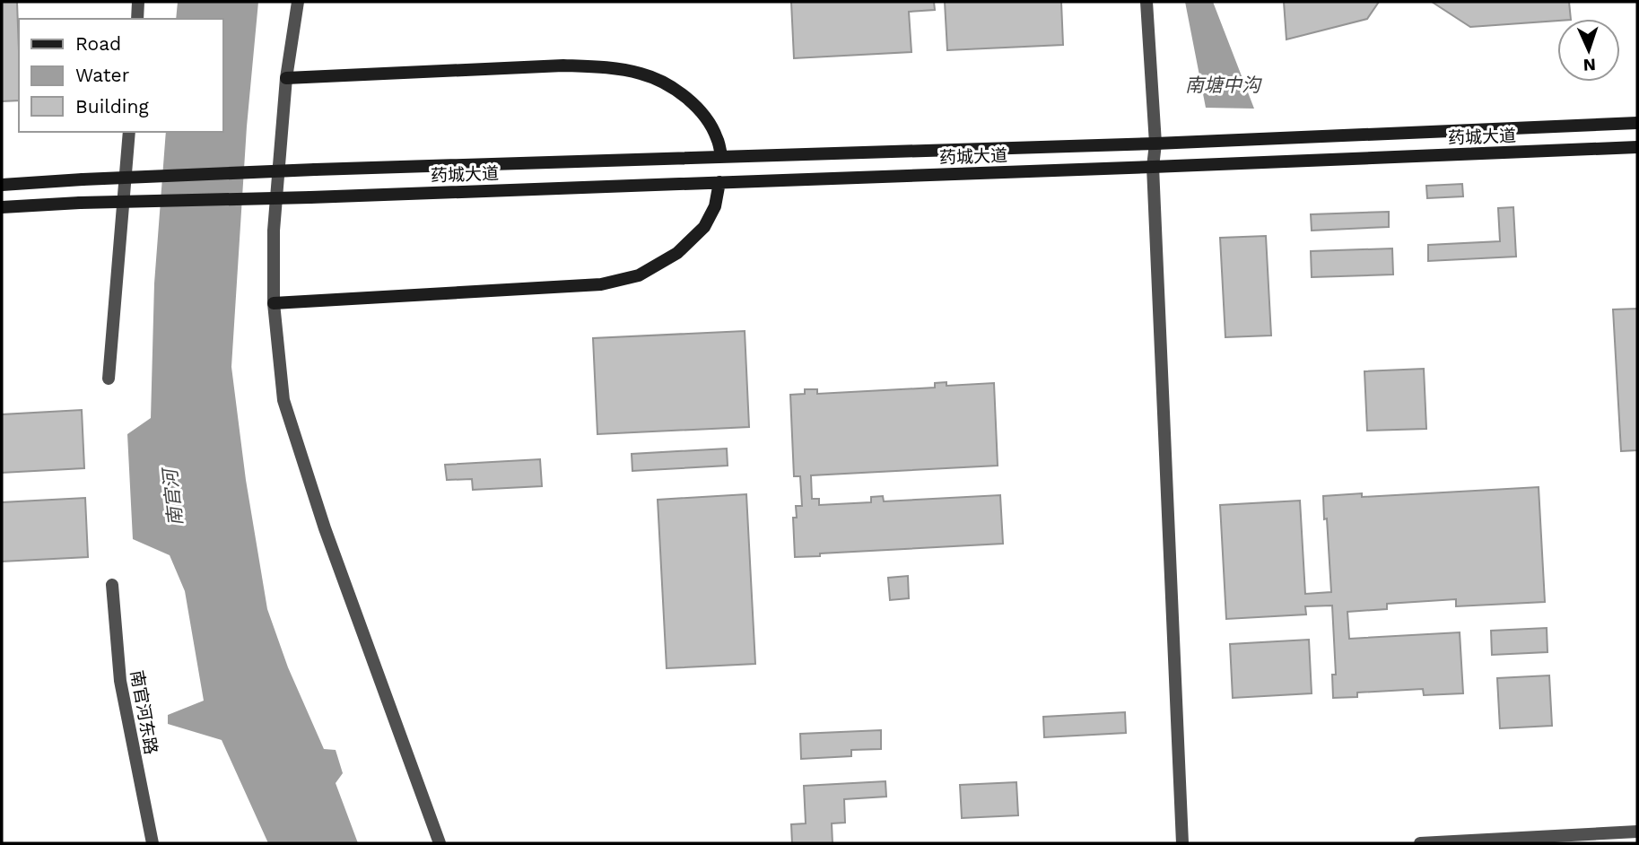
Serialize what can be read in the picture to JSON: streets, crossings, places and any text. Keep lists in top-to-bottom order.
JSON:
{
  "streets": {
    "main road": ["药城大道"],
    "street": ["南官河东路"]
  },
  "water": ["南塘中沟", "南官河"],
  "legend": ["Road", "Water", "Building"],
  "north": "bottom"
}
